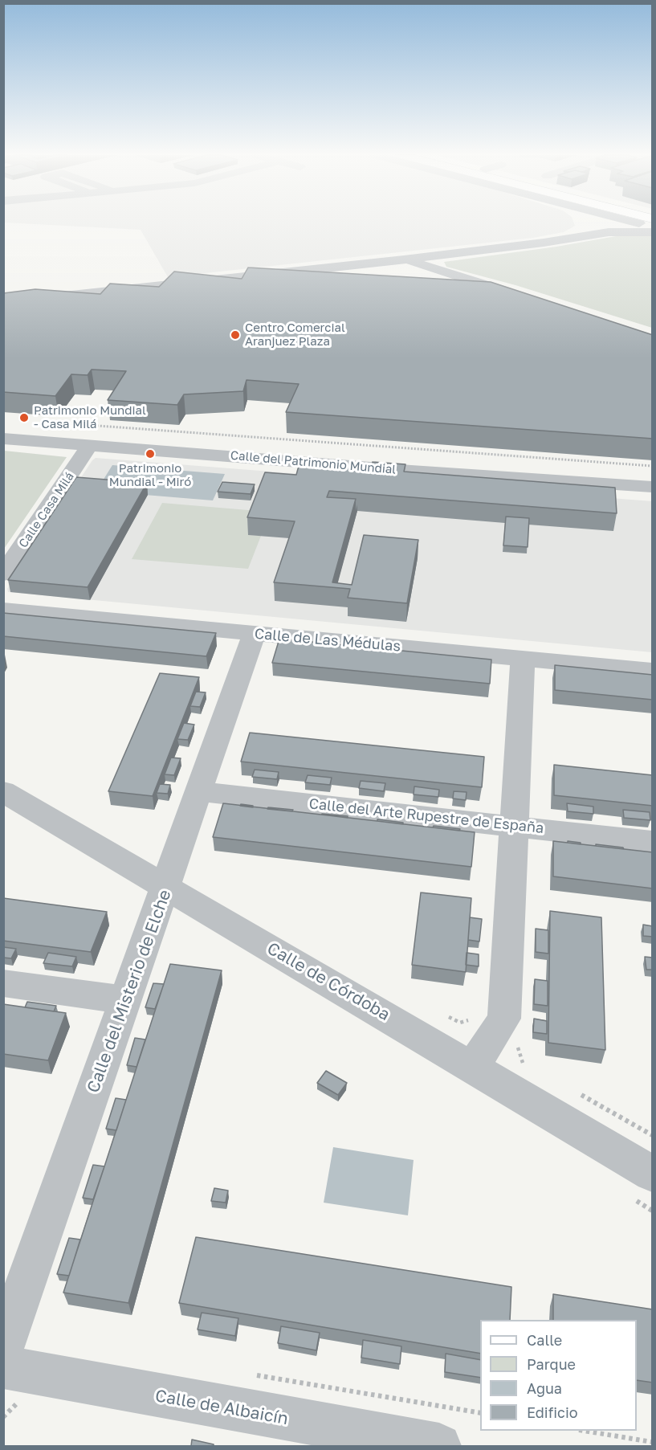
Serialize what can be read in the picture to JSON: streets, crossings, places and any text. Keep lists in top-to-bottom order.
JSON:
{
  "streets": {
    "street": [
      "Calle del Patrimonio Mundial",
      "Calle Casa Milá",
      "Calle de Las Médulas",
      "Calle del Arte Rupestre de España",
      "Calle de Córdoba",
      "Calle del Misterio de Elche",
      "Calle de Albaicín"
    ]
  },
  "crossings": [
    ["Calle del Patrimonio Mundial", "Calle Casa Milá"],
    ["Calle de Las Médulas", "Calle del Misterio de Elche"],
    ["Calle del Arte Rupestre de España", "Calle del Misterio de Elche"],
    ["Calle de Córdoba", "Calle del Misterio de Elche"]
  ],
  "places": ["Centro Comercial Aranjuez Plaza", "Patrimonio Mundial - Casa Milá", "Patrimonio Mundial - Miró"],
  "legend": [
    "Calle",
    "Parque",
    "Agua",
    "Edificio"
  ]
}
